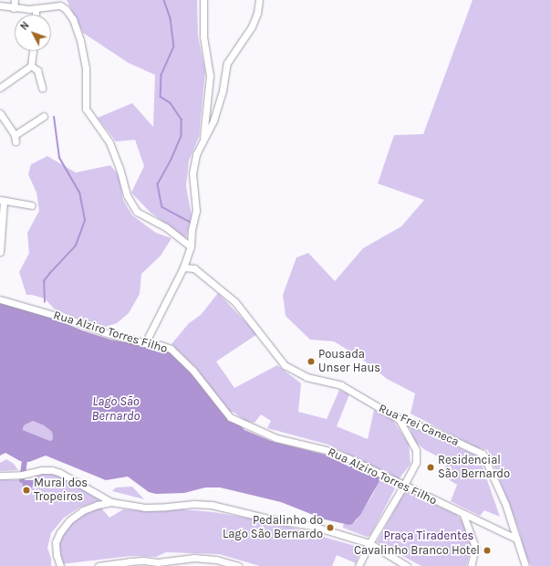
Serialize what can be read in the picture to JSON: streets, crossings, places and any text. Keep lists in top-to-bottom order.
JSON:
{
  "streets": {
    "street": ["Rua Alziro Torres Filho", "Rua Frei Caneca"]
  },
  "crossings": [
    ["Rua Alziro Torres Filho", "Rua Frei Caneca"]
  ],
  "water": ["Lago São Bernardo"],
  "parks": ["Praça Tiradentes"],
  "places": [
    "Pousada Unser Haus",
    "Residencial São Bernardo",
    "Mural dos Tropeiros",
    "Pedalinho do Lago São Bernardo",
    "Cavalinho Branco Hotel"
  ],
  "north": "top left"
}
